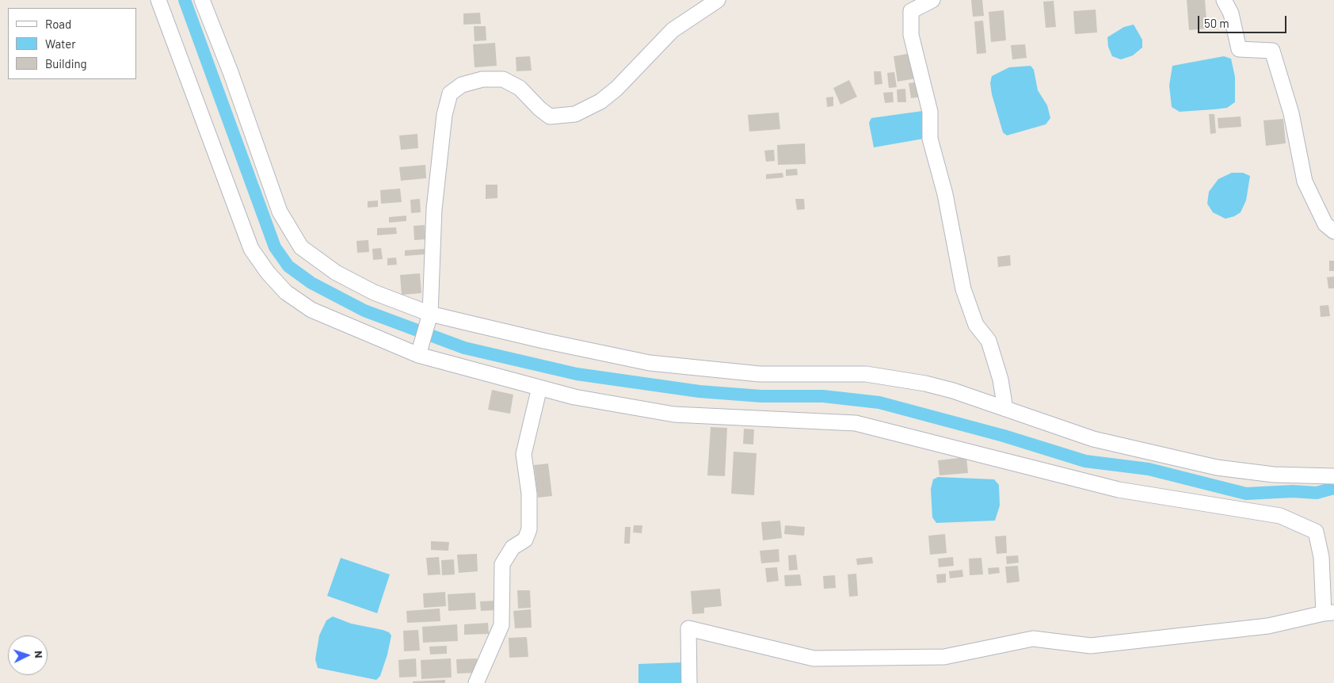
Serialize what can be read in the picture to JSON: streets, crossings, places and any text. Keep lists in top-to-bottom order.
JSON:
{
  "legend": ["Road", "Water", "Building"],
  "scale_bar": "50 m",
  "north": "right"
}
